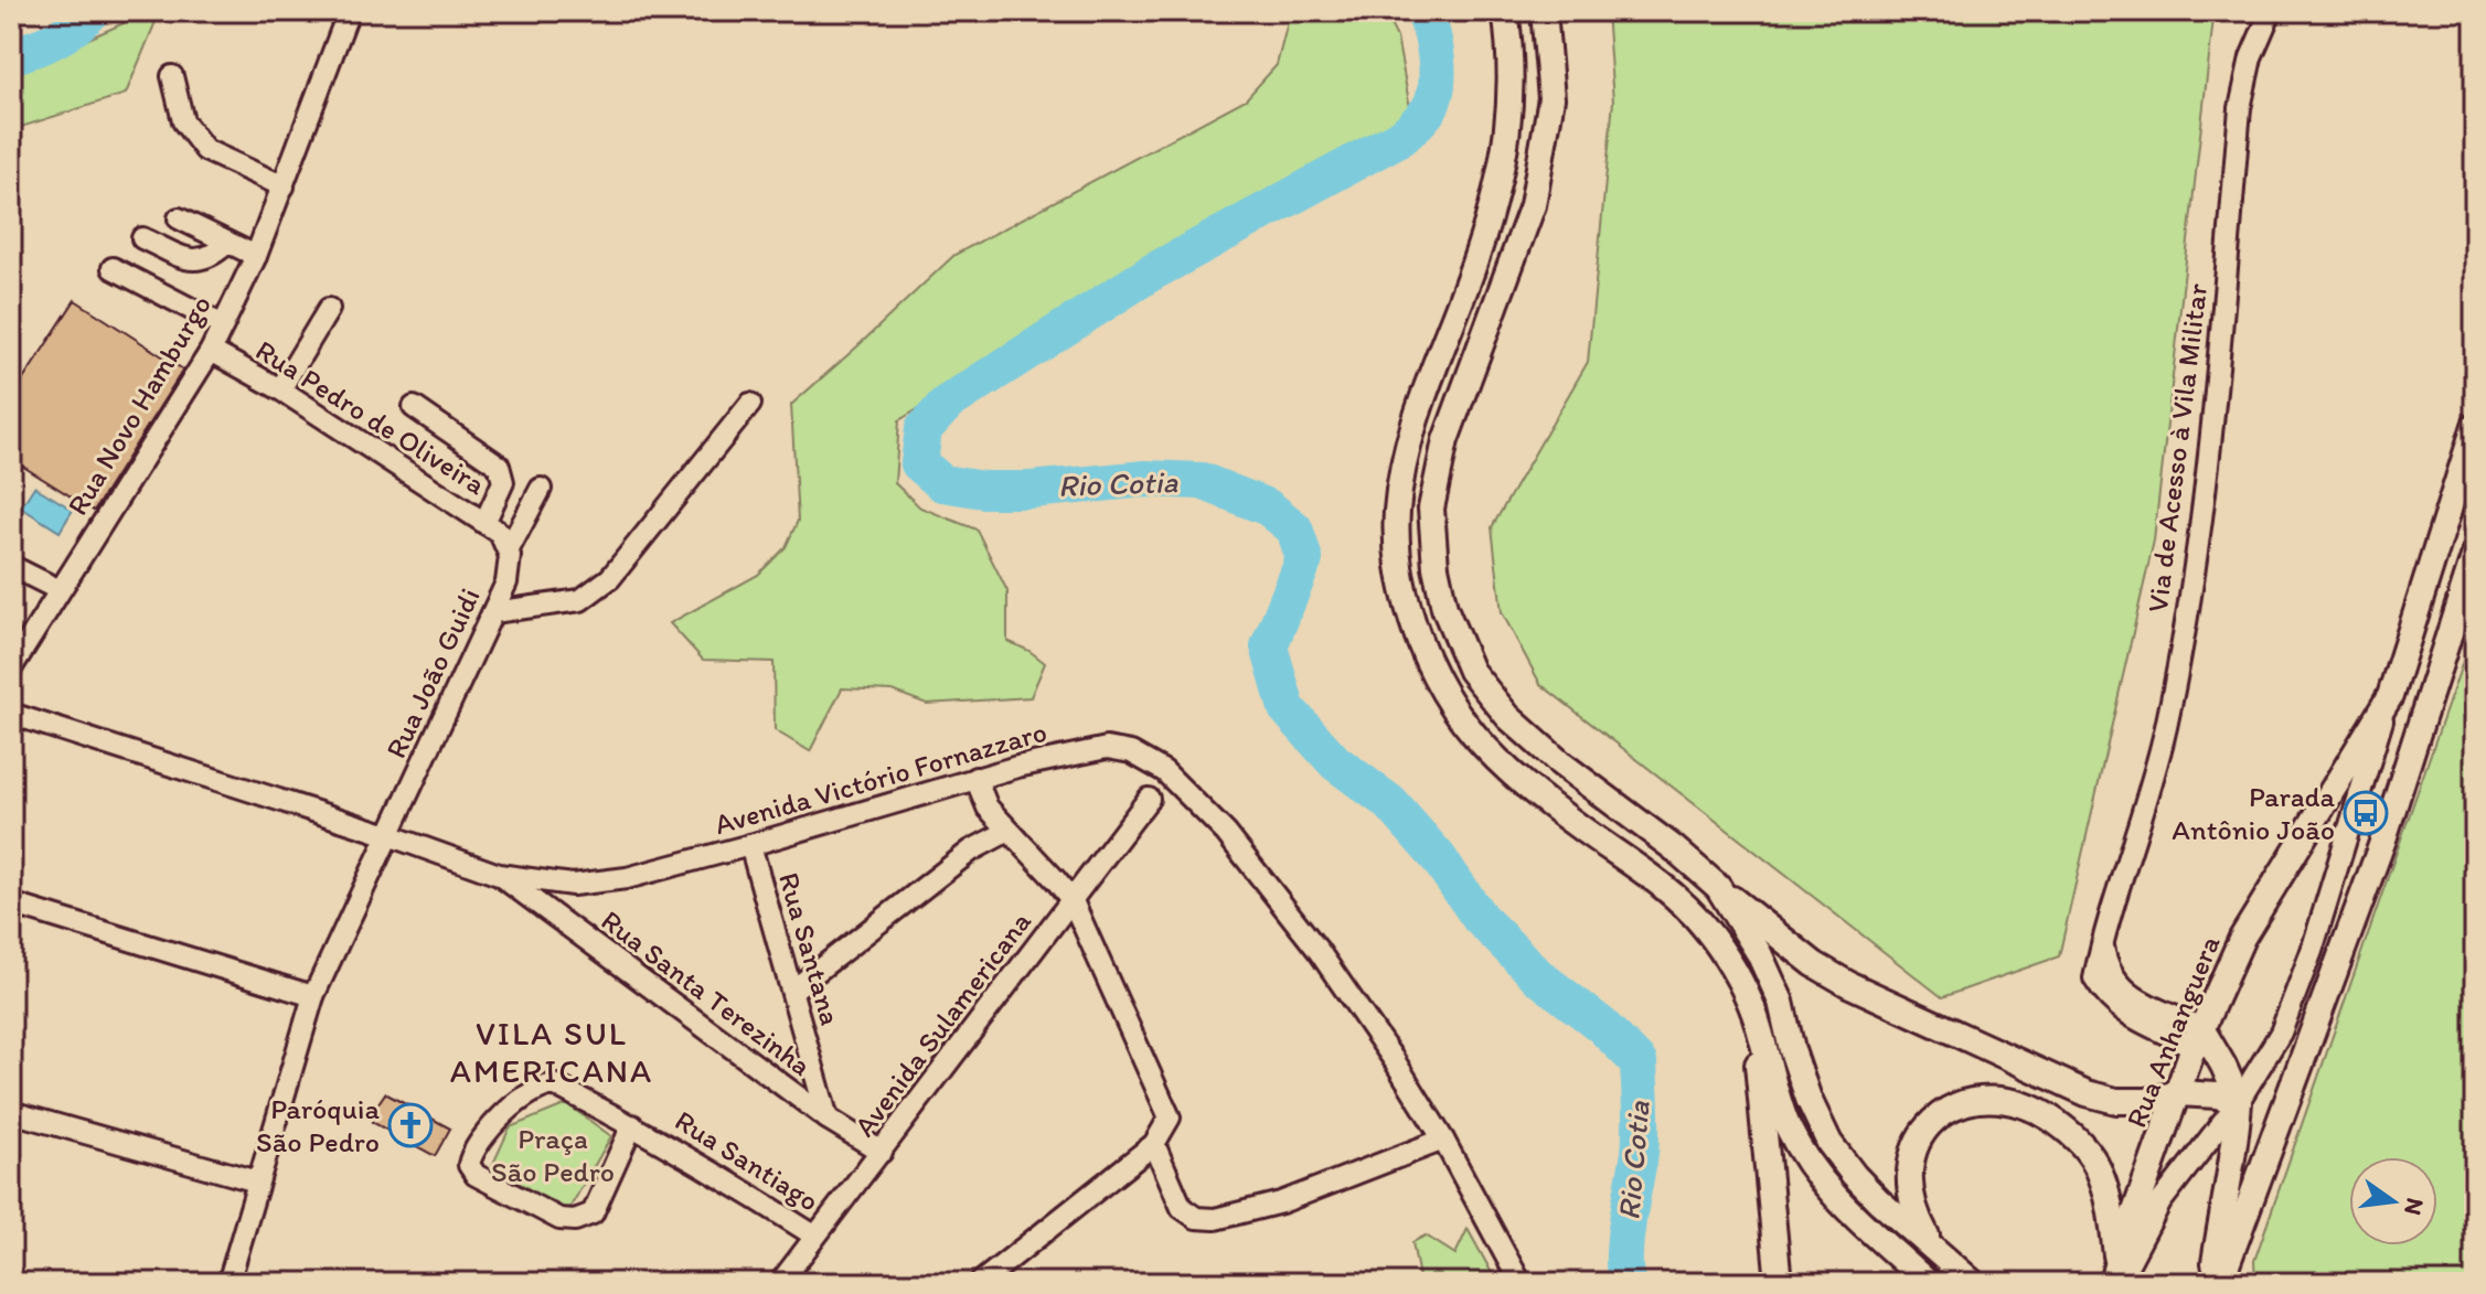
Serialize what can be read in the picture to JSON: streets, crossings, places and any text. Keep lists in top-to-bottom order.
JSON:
{
  "streets": {
    "main road": ["Rua Anhanguera"],
    "street": [
      "Rua Novo Hamburgo",
      "Rua Pedro de Oliveira",
      "Via de Acesso à Vila Militar",
      "Rua João Guidi",
      "Avenida Victório Fornazzaro",
      "Rua Santana",
      "Rua Santa Terezinha",
      "Avenida Sulamericana",
      "Rua Santiago"
    ]
  },
  "crossings": [
    ["Rua Novo Hamburgo", "Rua Pedro de Oliveira"],
    ["Rua Pedro de Oliveira", "Rua João Guidi"],
    ["Via de Acesso à Vila Militar", "Rua Anhanguera"],
    ["Rua João Guidi", "Avenida Victório Fornazzaro"],
    ["Avenida Victório Fornazzaro", "Rua Santana"],
    ["Avenida Victório Fornazzaro", "Rua Santa Terezinha"],
    ["Rua Santana", "Rua Santa Terezinha"],
    ["Rua Santa Terezinha", "Avenida Sulamericana"],
    ["Avenida Sulamericana", "Rua Santiago"]
  ],
  "districts": ["VILA SUL AMERICANA"],
  "water": ["Rio Cotia"],
  "parks": ["Praça São Pedro"],
  "places": {
    "bus stop": ["Parada Antônio João"],
    "church": ["Paróquia São Pedro"]
  },
  "north": "right"
}
